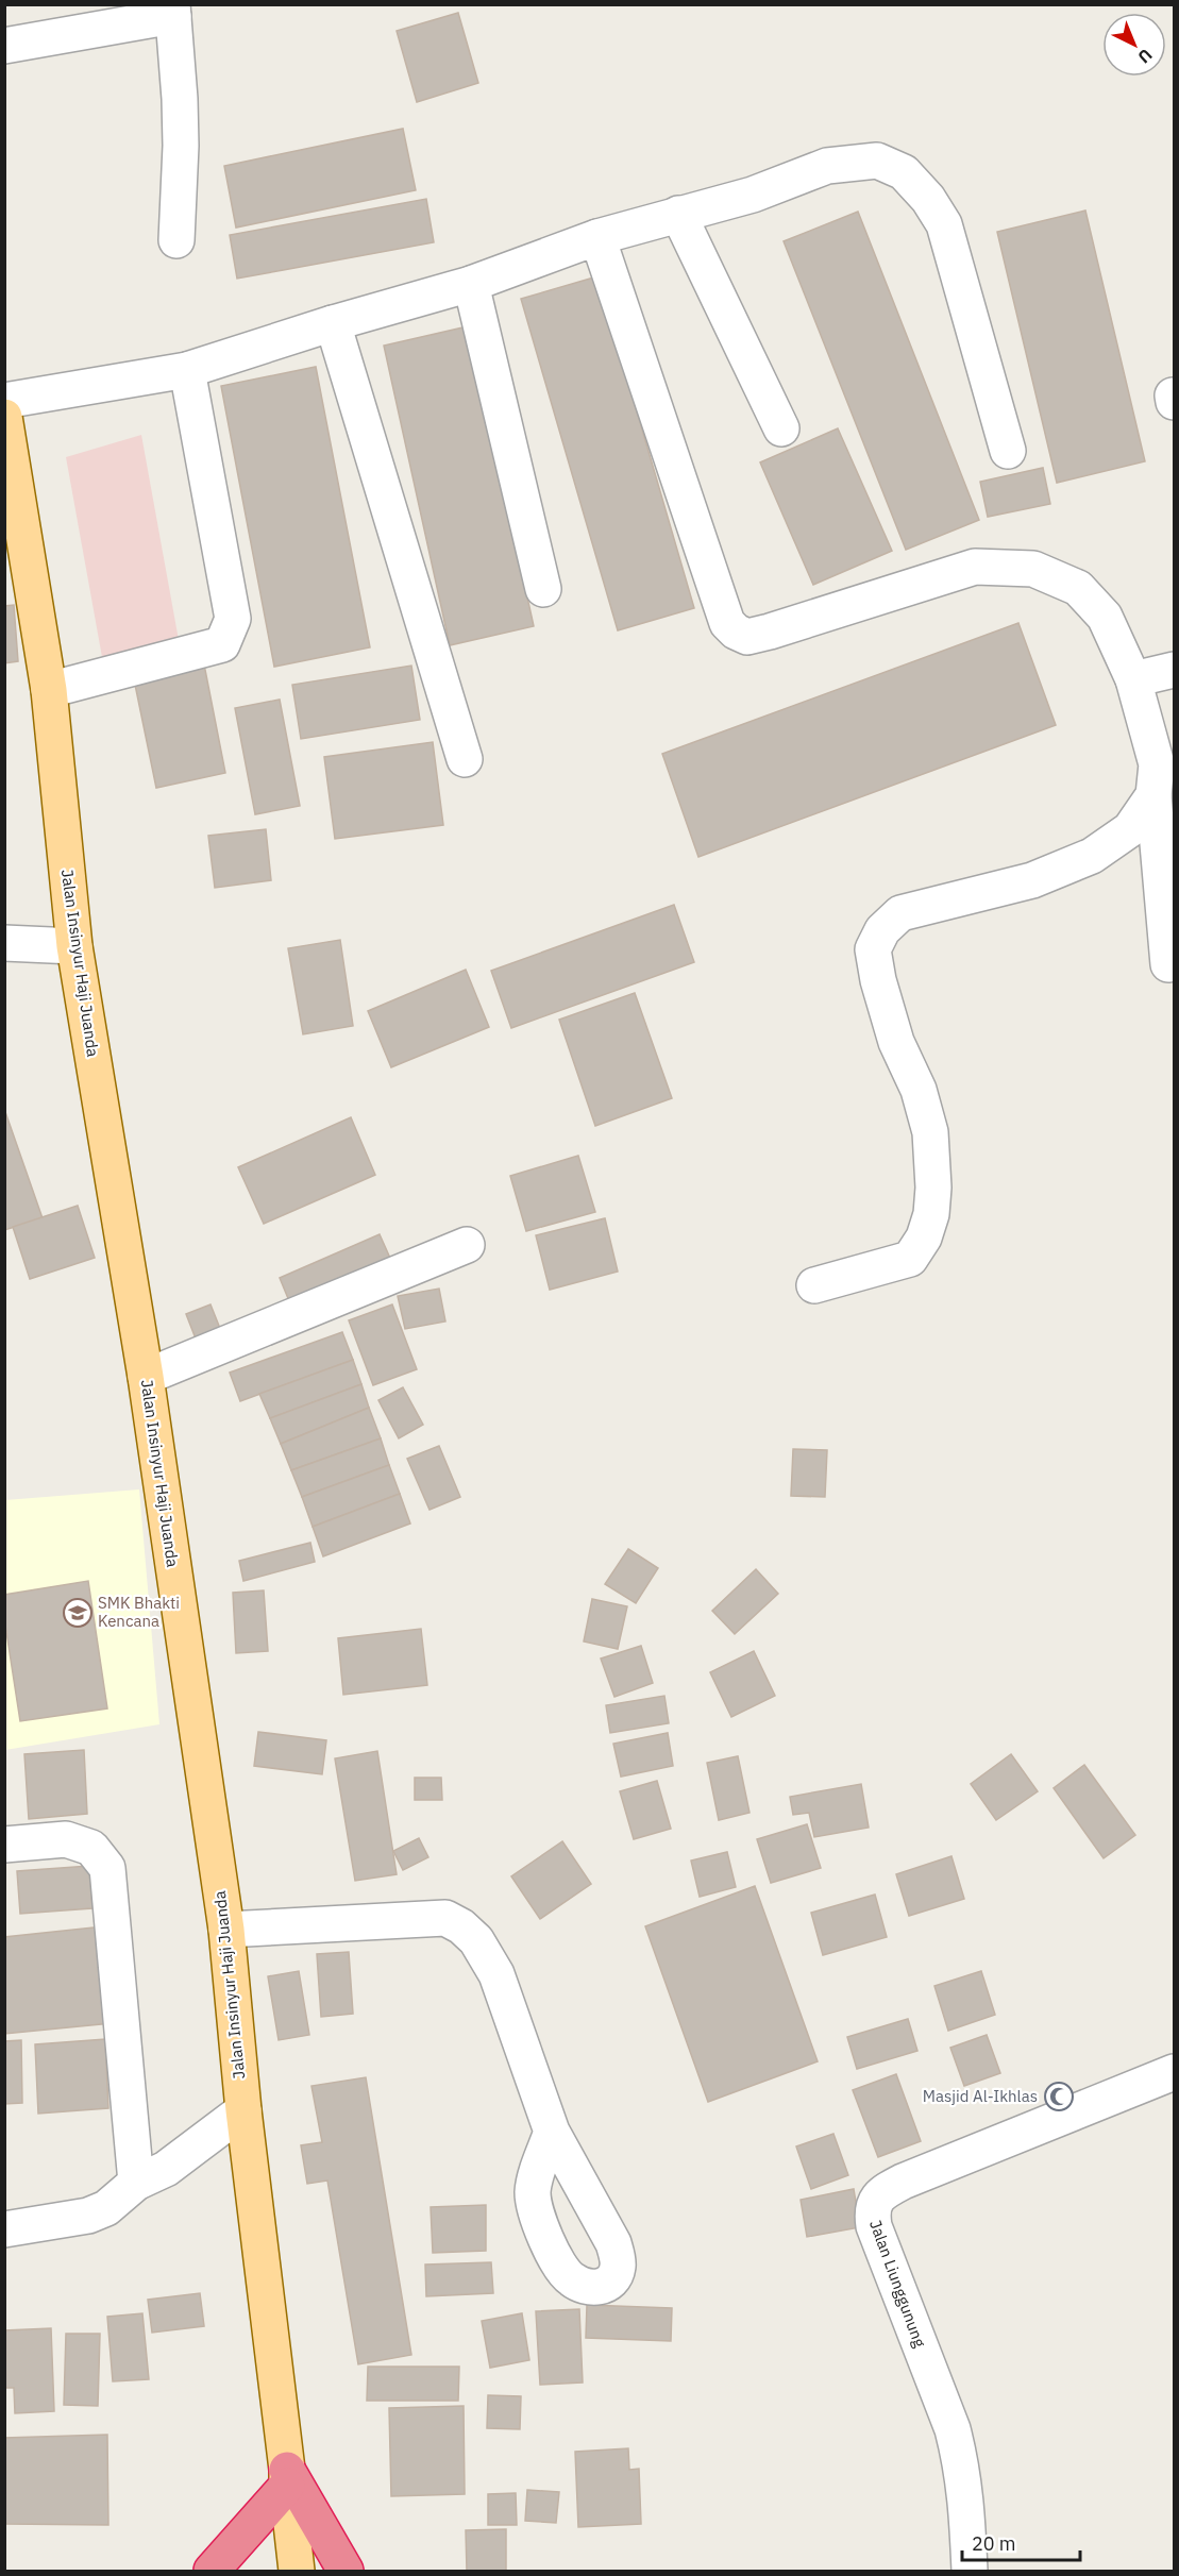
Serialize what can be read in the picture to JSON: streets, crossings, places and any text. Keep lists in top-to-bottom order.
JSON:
{
  "streets": {
    "main road": ["Jalan Insinyur Haji Juanda"],
    "street": ["Jalan Liunggunung"]
  },
  "places": {
    "school or university": ["SMK Bhakti Kencana"],
    "mosque": ["Masjid Al-Ikhlas"]
  },
  "scale_bar": "20 m",
  "north": "bottom right"
}
